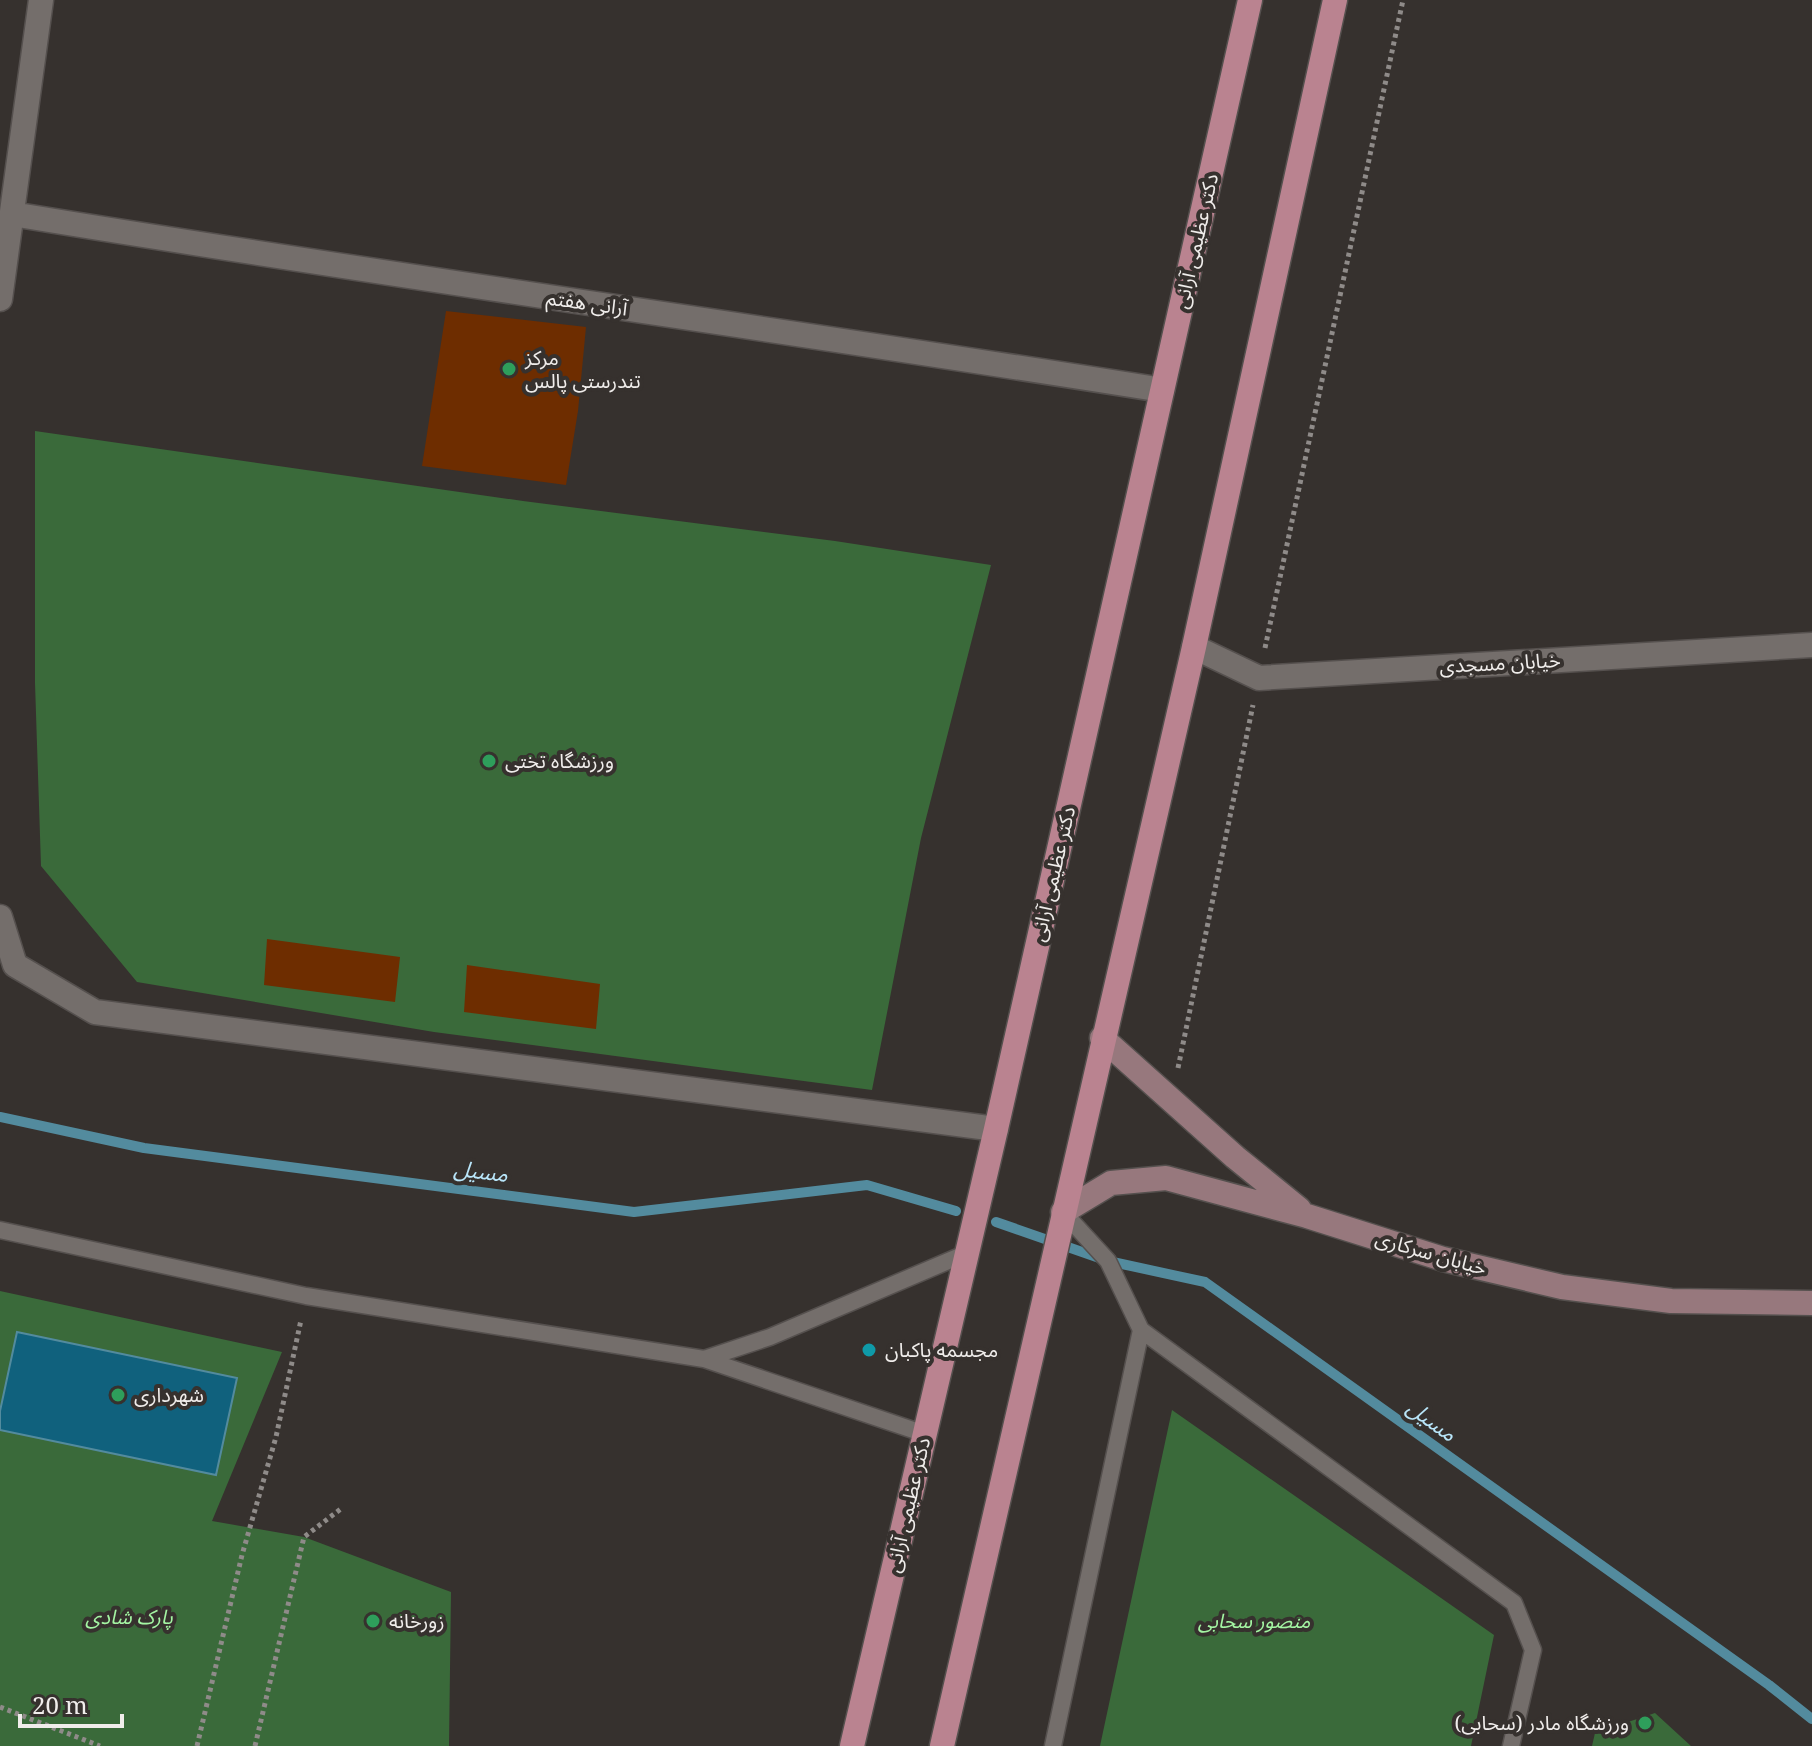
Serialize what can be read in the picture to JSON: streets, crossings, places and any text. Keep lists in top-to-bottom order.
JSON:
{
  "streets": {
    "main road": ["دکتر عظیمی آرانی"],
    "street": ["آرانی هفتم", "خیابان مسجدی", "خیابان سرکاری"]
  },
  "crossings": [
    ["دکتر عظیمی آرانی", "آرانی هفتم"]
  ],
  "water": ["مسیل"],
  "parks": ["پارک شادی", "منصور سحابی"],
  "places": [
    "مرکز تندرستی پالس",
    "ورزشگاه تختی",
    "مجسمه پاکبان",
    "شهرداری",
    "زورخانه",
    "ورزشگاه مادر (سحابی)"
  ],
  "scale_bar": "20 m"
}
